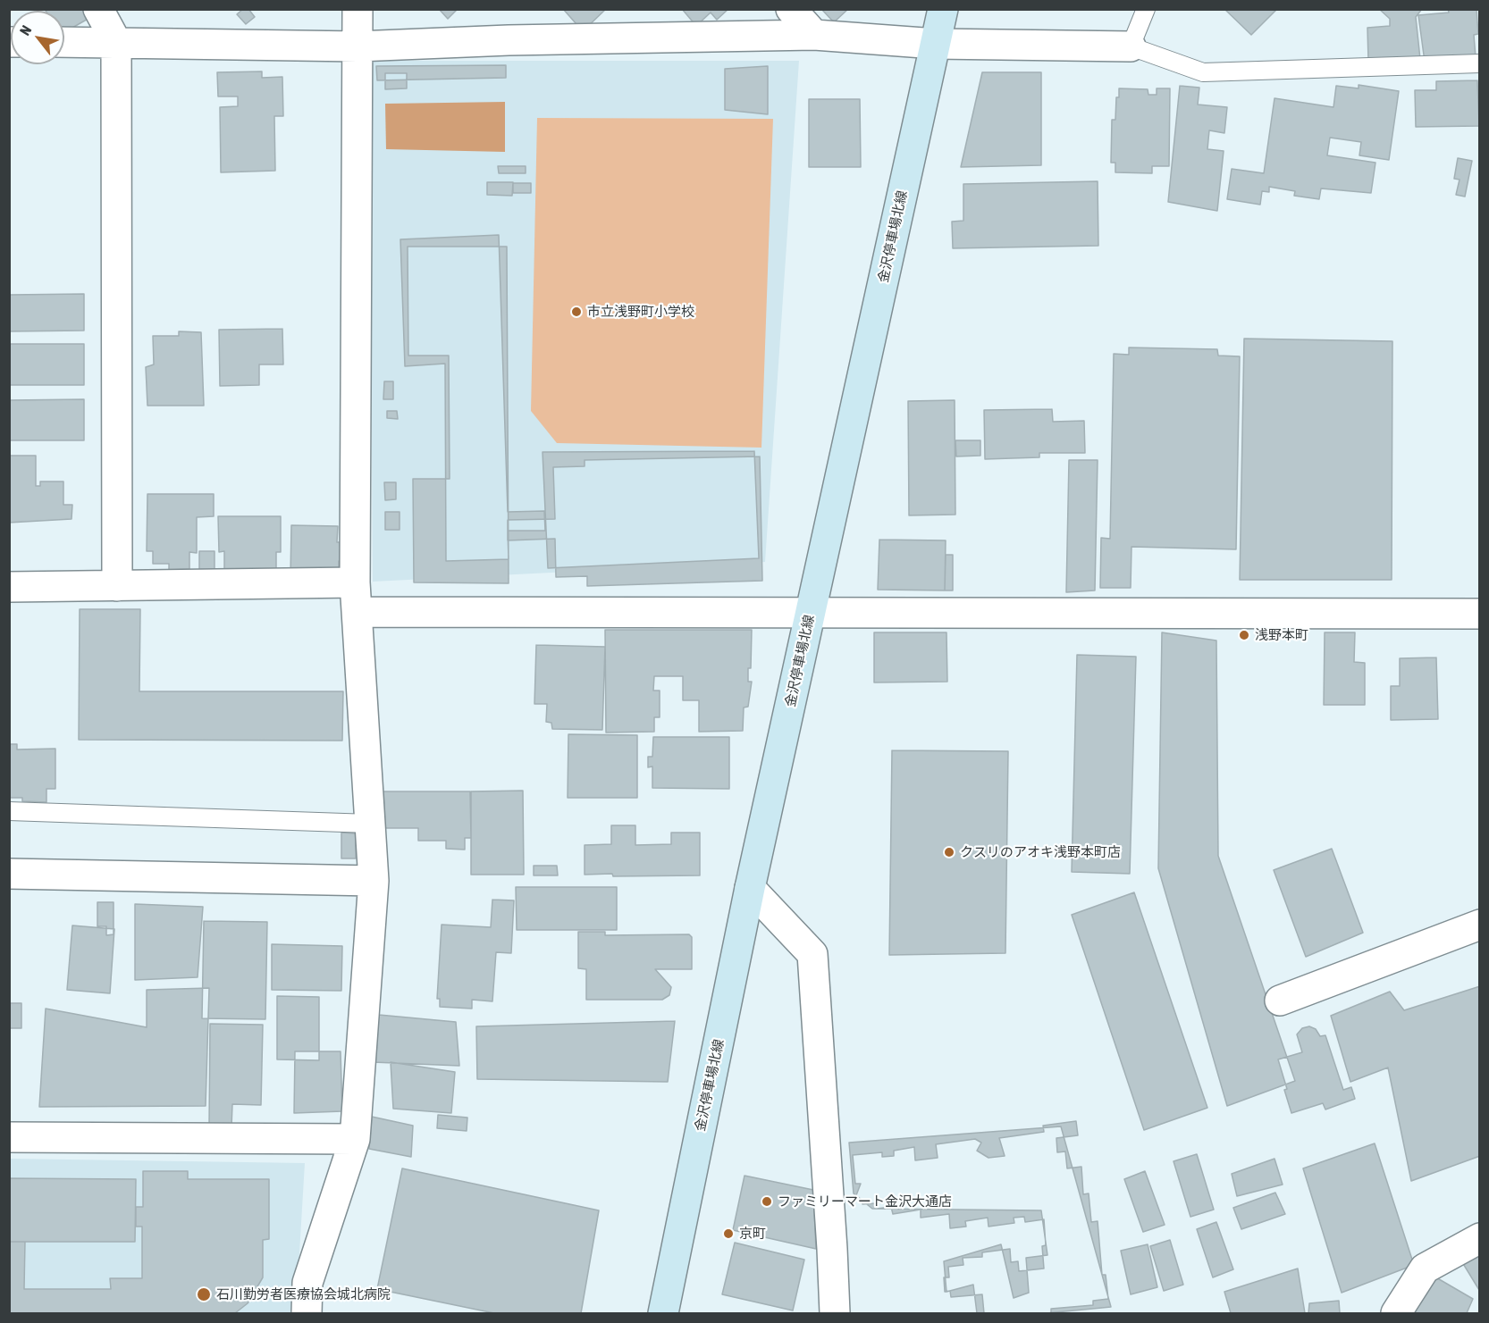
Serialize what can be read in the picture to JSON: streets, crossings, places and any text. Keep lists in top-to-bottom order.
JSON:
{
  "streets": {
    "main road": ["金沢停車場北線"]
  },
  "places": [
    "市立浅野町小学校",
    "浅野本町",
    "クスリのアオキ浅野本町店",
    "ファミリーマート金沢大通店",
    "京町",
    "石川勤労者医療協会城北病院"
  ],
  "north": "top left"
}
